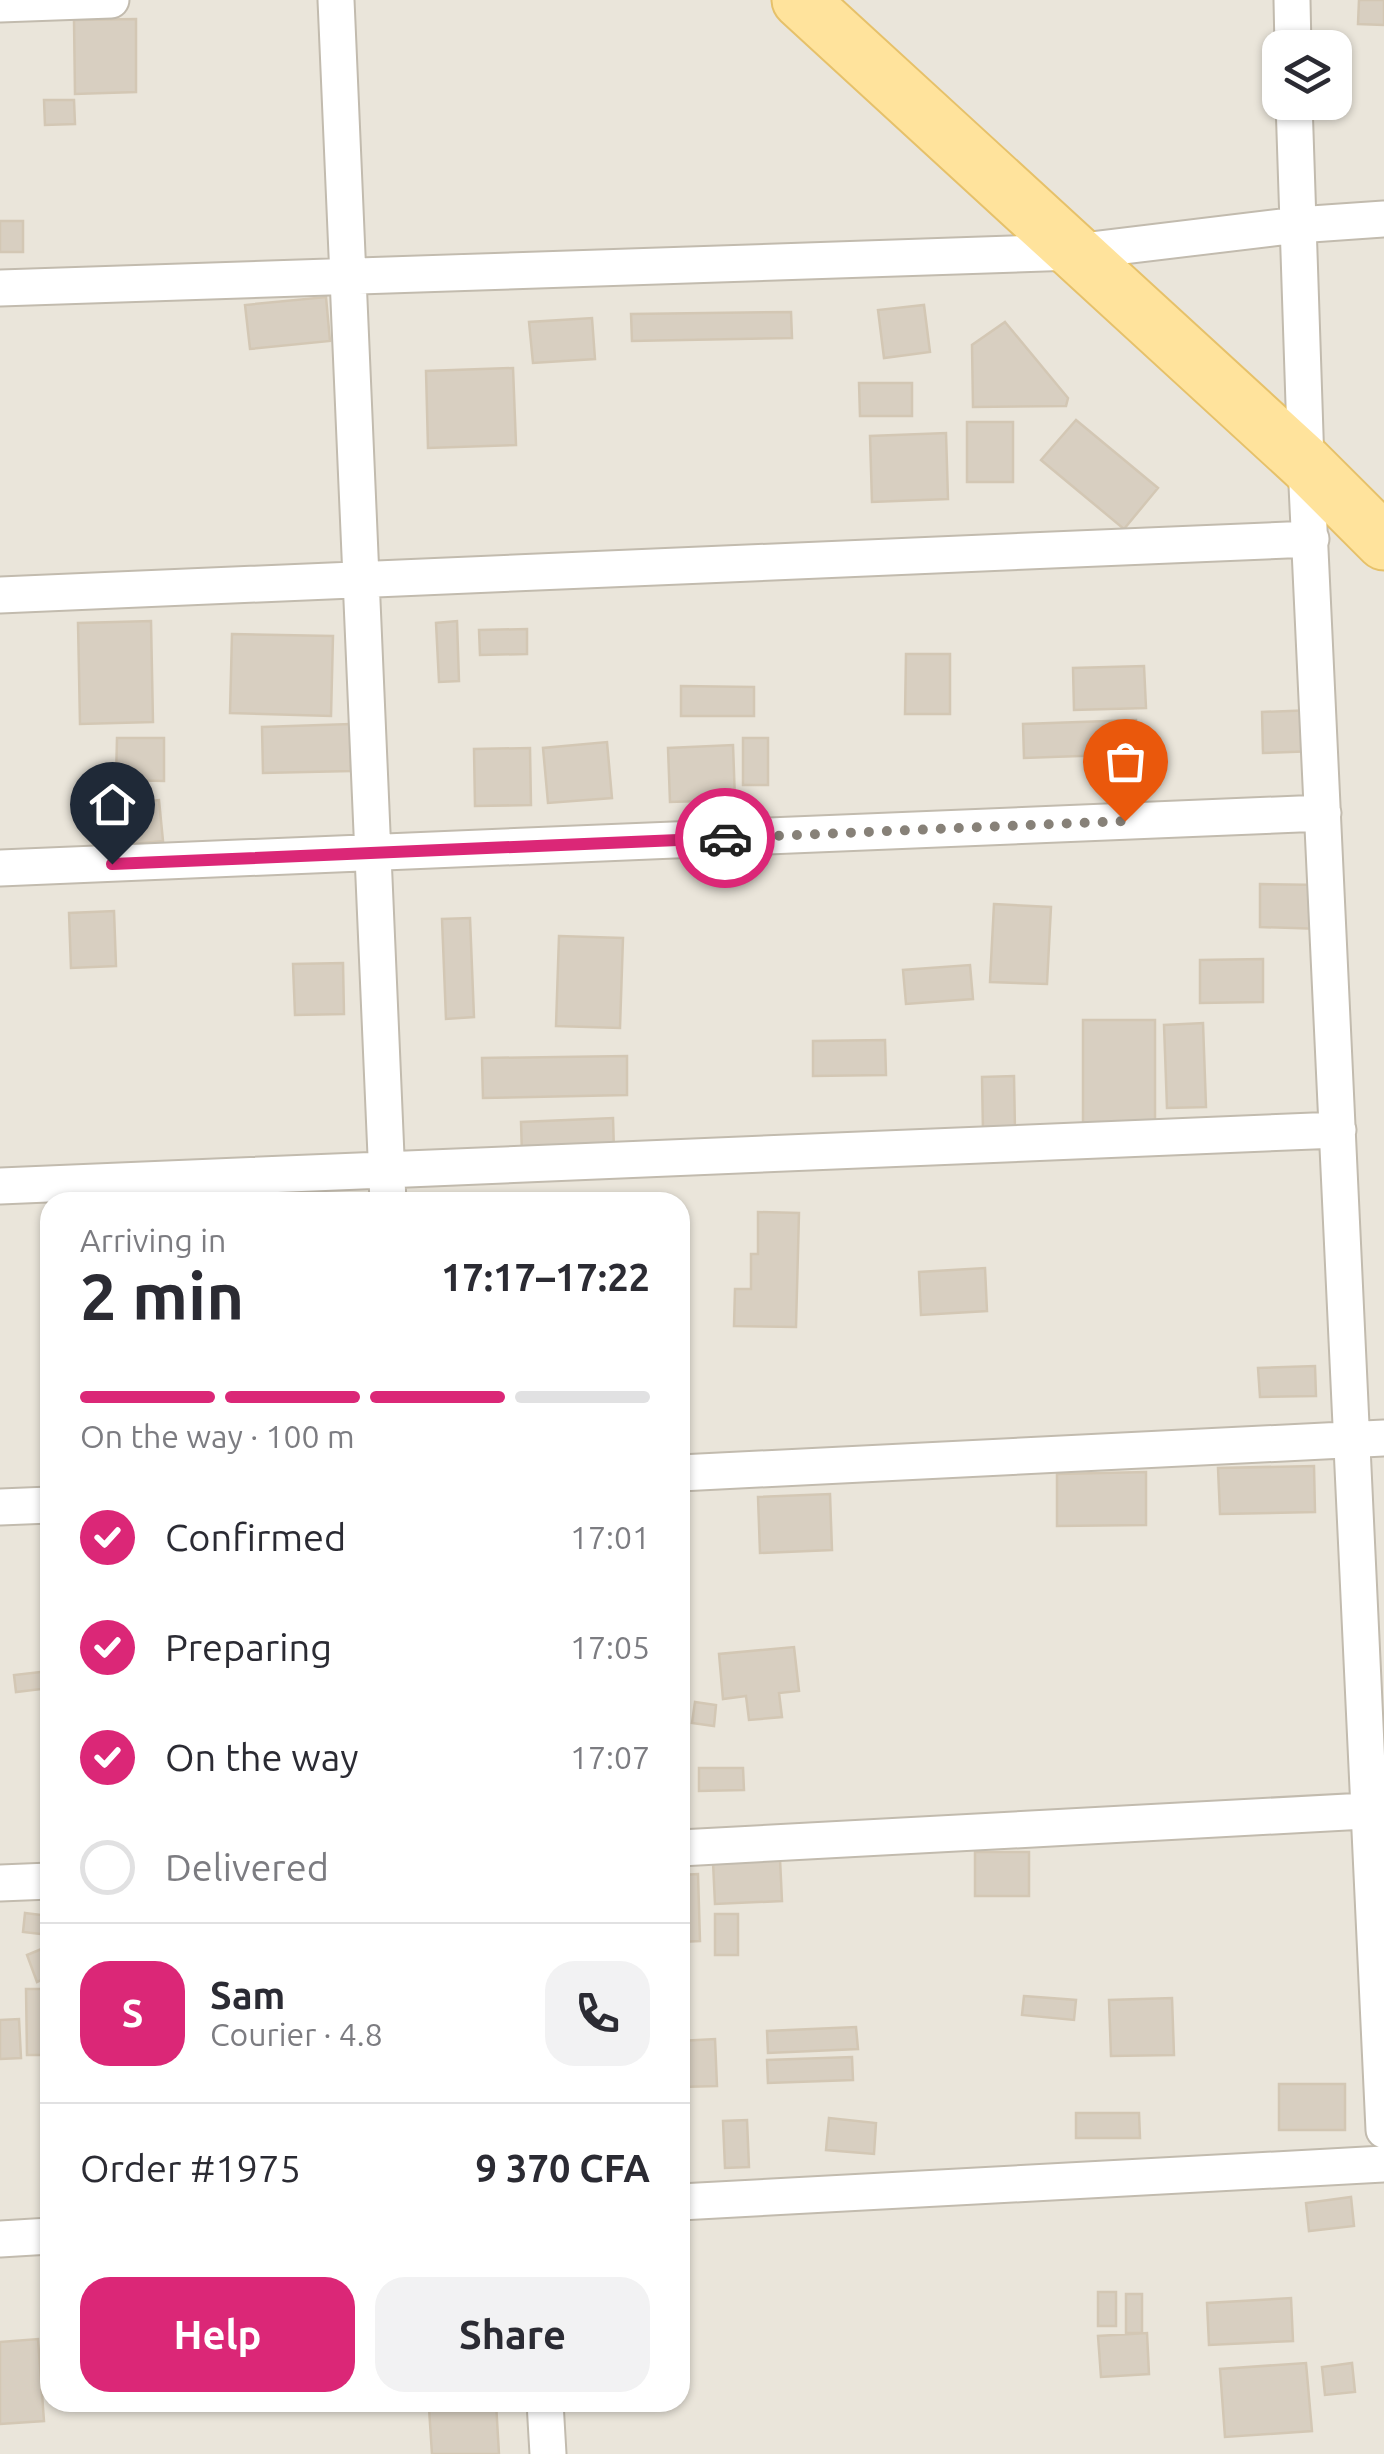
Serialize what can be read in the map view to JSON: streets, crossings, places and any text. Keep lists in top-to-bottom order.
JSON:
{
  "page": {
    "heading": ["2 min", "Arriving in", "17:17–17:22"],
    "panel": [
      "Sam",
      "Courier · 4.8",
      "Order #1975",
      "9 370 CFA"
    ],
    "bar": "On the way · 100 m",
    "list": [
      ["Confirmed", "17:01"],
      ["Preparing", "17:05"],
      ["On the way", "17:07"],
      "Delivered"
    ],
    "round": "S",
    "buttons": ["Help", "Share"]
  }
}
